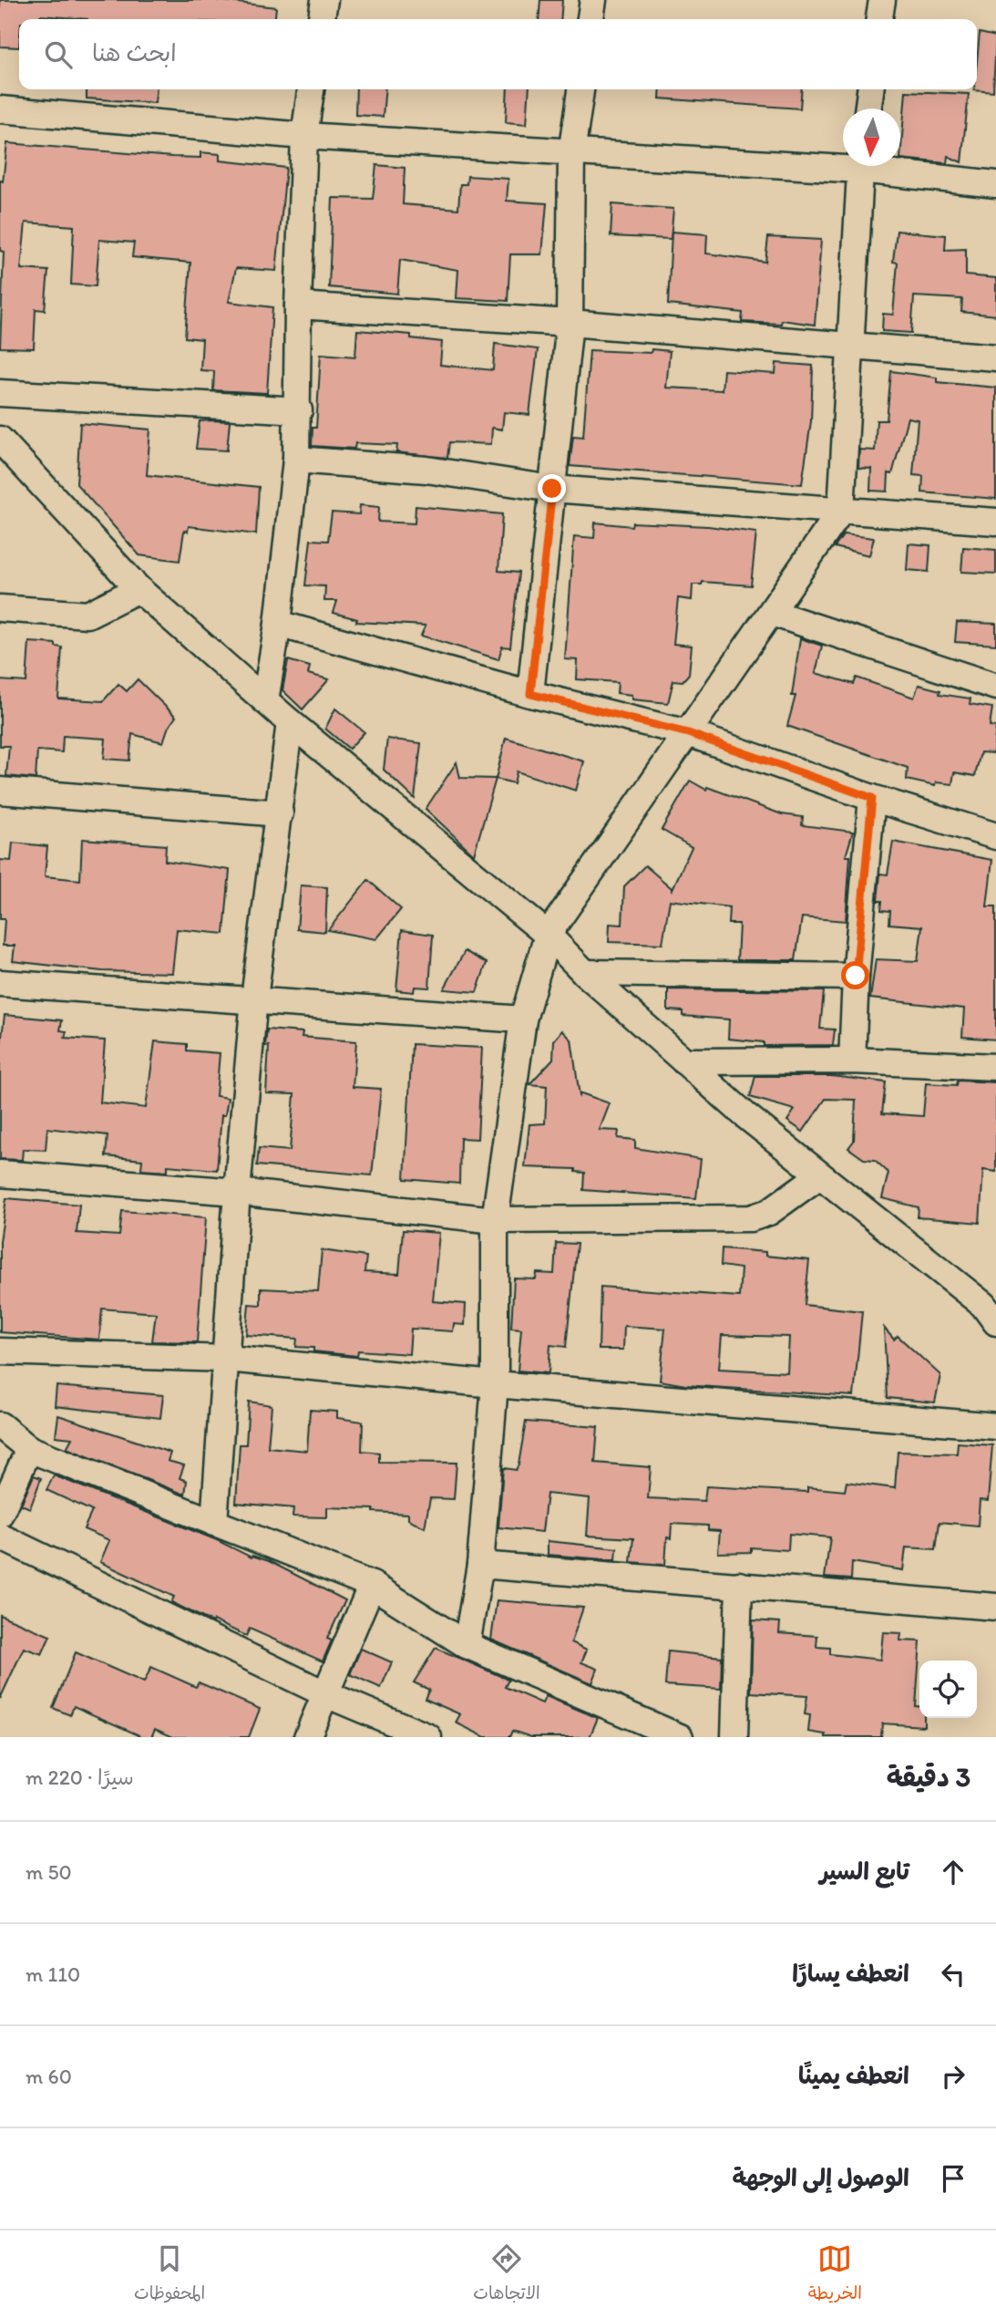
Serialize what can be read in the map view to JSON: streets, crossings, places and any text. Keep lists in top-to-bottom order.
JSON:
{
  "north": "bottom",
  "page": {
    "search": "ابحث هنا",
    "heading": ["3 دقيقة", "سيرًا · 220 m"],
    "list": [
      ["تابع السير", "50 m"],
      ["انعطف يسارًا", "110 m"],
      ["انعطف يمينًا", "60 m"],
      "الوصول إلى الوجهة"
    ],
    "nav": ["الخريطة", "الاتجاهات", "المحفوظات"]
  }
}
